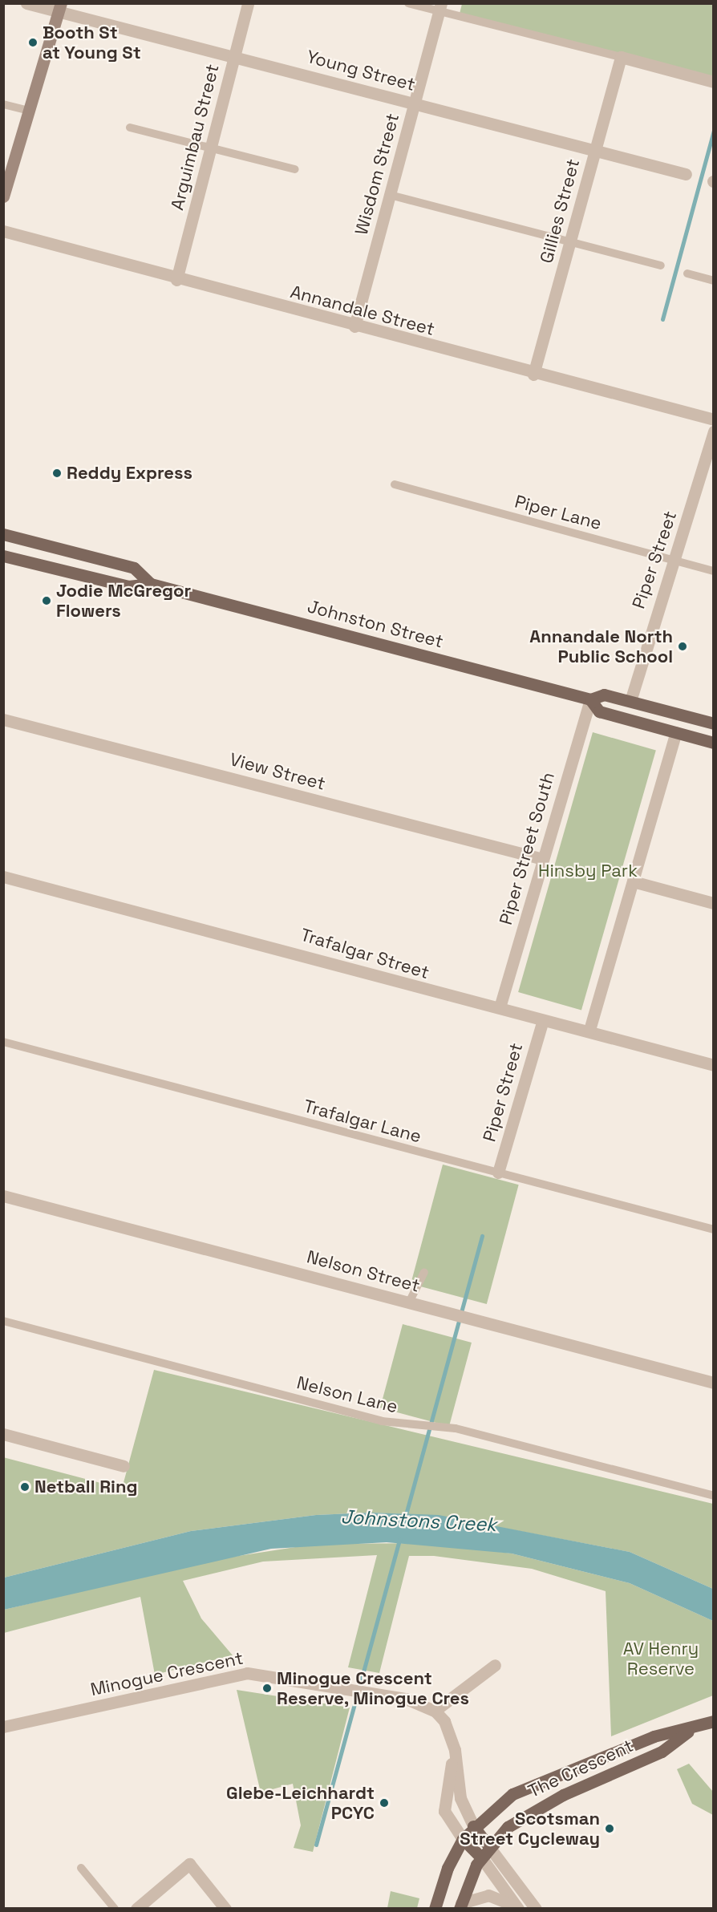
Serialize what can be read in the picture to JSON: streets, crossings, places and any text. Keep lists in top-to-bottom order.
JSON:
{
  "streets": {
    "main road": ["Johnston Street", "The Crescent"],
    "street": [
      "Young Street",
      "Arguimbau Street",
      "Wisdom Street",
      "Gillies Street",
      "Annandale Street",
      "Piper Street",
      "View Street",
      "Piper Street South",
      "Trafalgar Street",
      "Nelson Street",
      "Minogue Crescent"
    ],
    "lane": ["Piper Lane", "Trafalgar Lane", "Nelson Lane"]
  },
  "crossings": [
    ["Young Street", "Arguimbau Street"],
    ["Young Street", "Wisdom Street"],
    ["Young Street", "Gillies Street"],
    ["Arguimbau Street", "Annandale Street"],
    ["Wisdom Street", "Annandale Street"],
    ["Gillies Street", "Annandale Street"],
    ["Piper Lane", "Piper Street"],
    ["Piper Street", "Johnston Street"],
    ["Piper Street", "Trafalgar Street"],
    ["Piper Street", "Trafalgar Lane"],
    ["Johnston Street", "Piper Street South"],
    ["View Street", "Piper Street South"],
    ["Piper Street South", "Trafalgar Street"]
  ],
  "water": ["Johnstons Creek"],
  "parks": ["Hinsby Park", "AV Henry Reserve"],
  "places": [
    "Booth St at Young St",
    "Reddy Express",
    "Jodie McGregor Flowers",
    "Annandale North Public School",
    "Netball Ring",
    "Minogue Crescent Reserve, Minogue Cres",
    "Glebe-Leichhardt PCYC",
    "Scotsman Street Cycleway"
  ]
}
